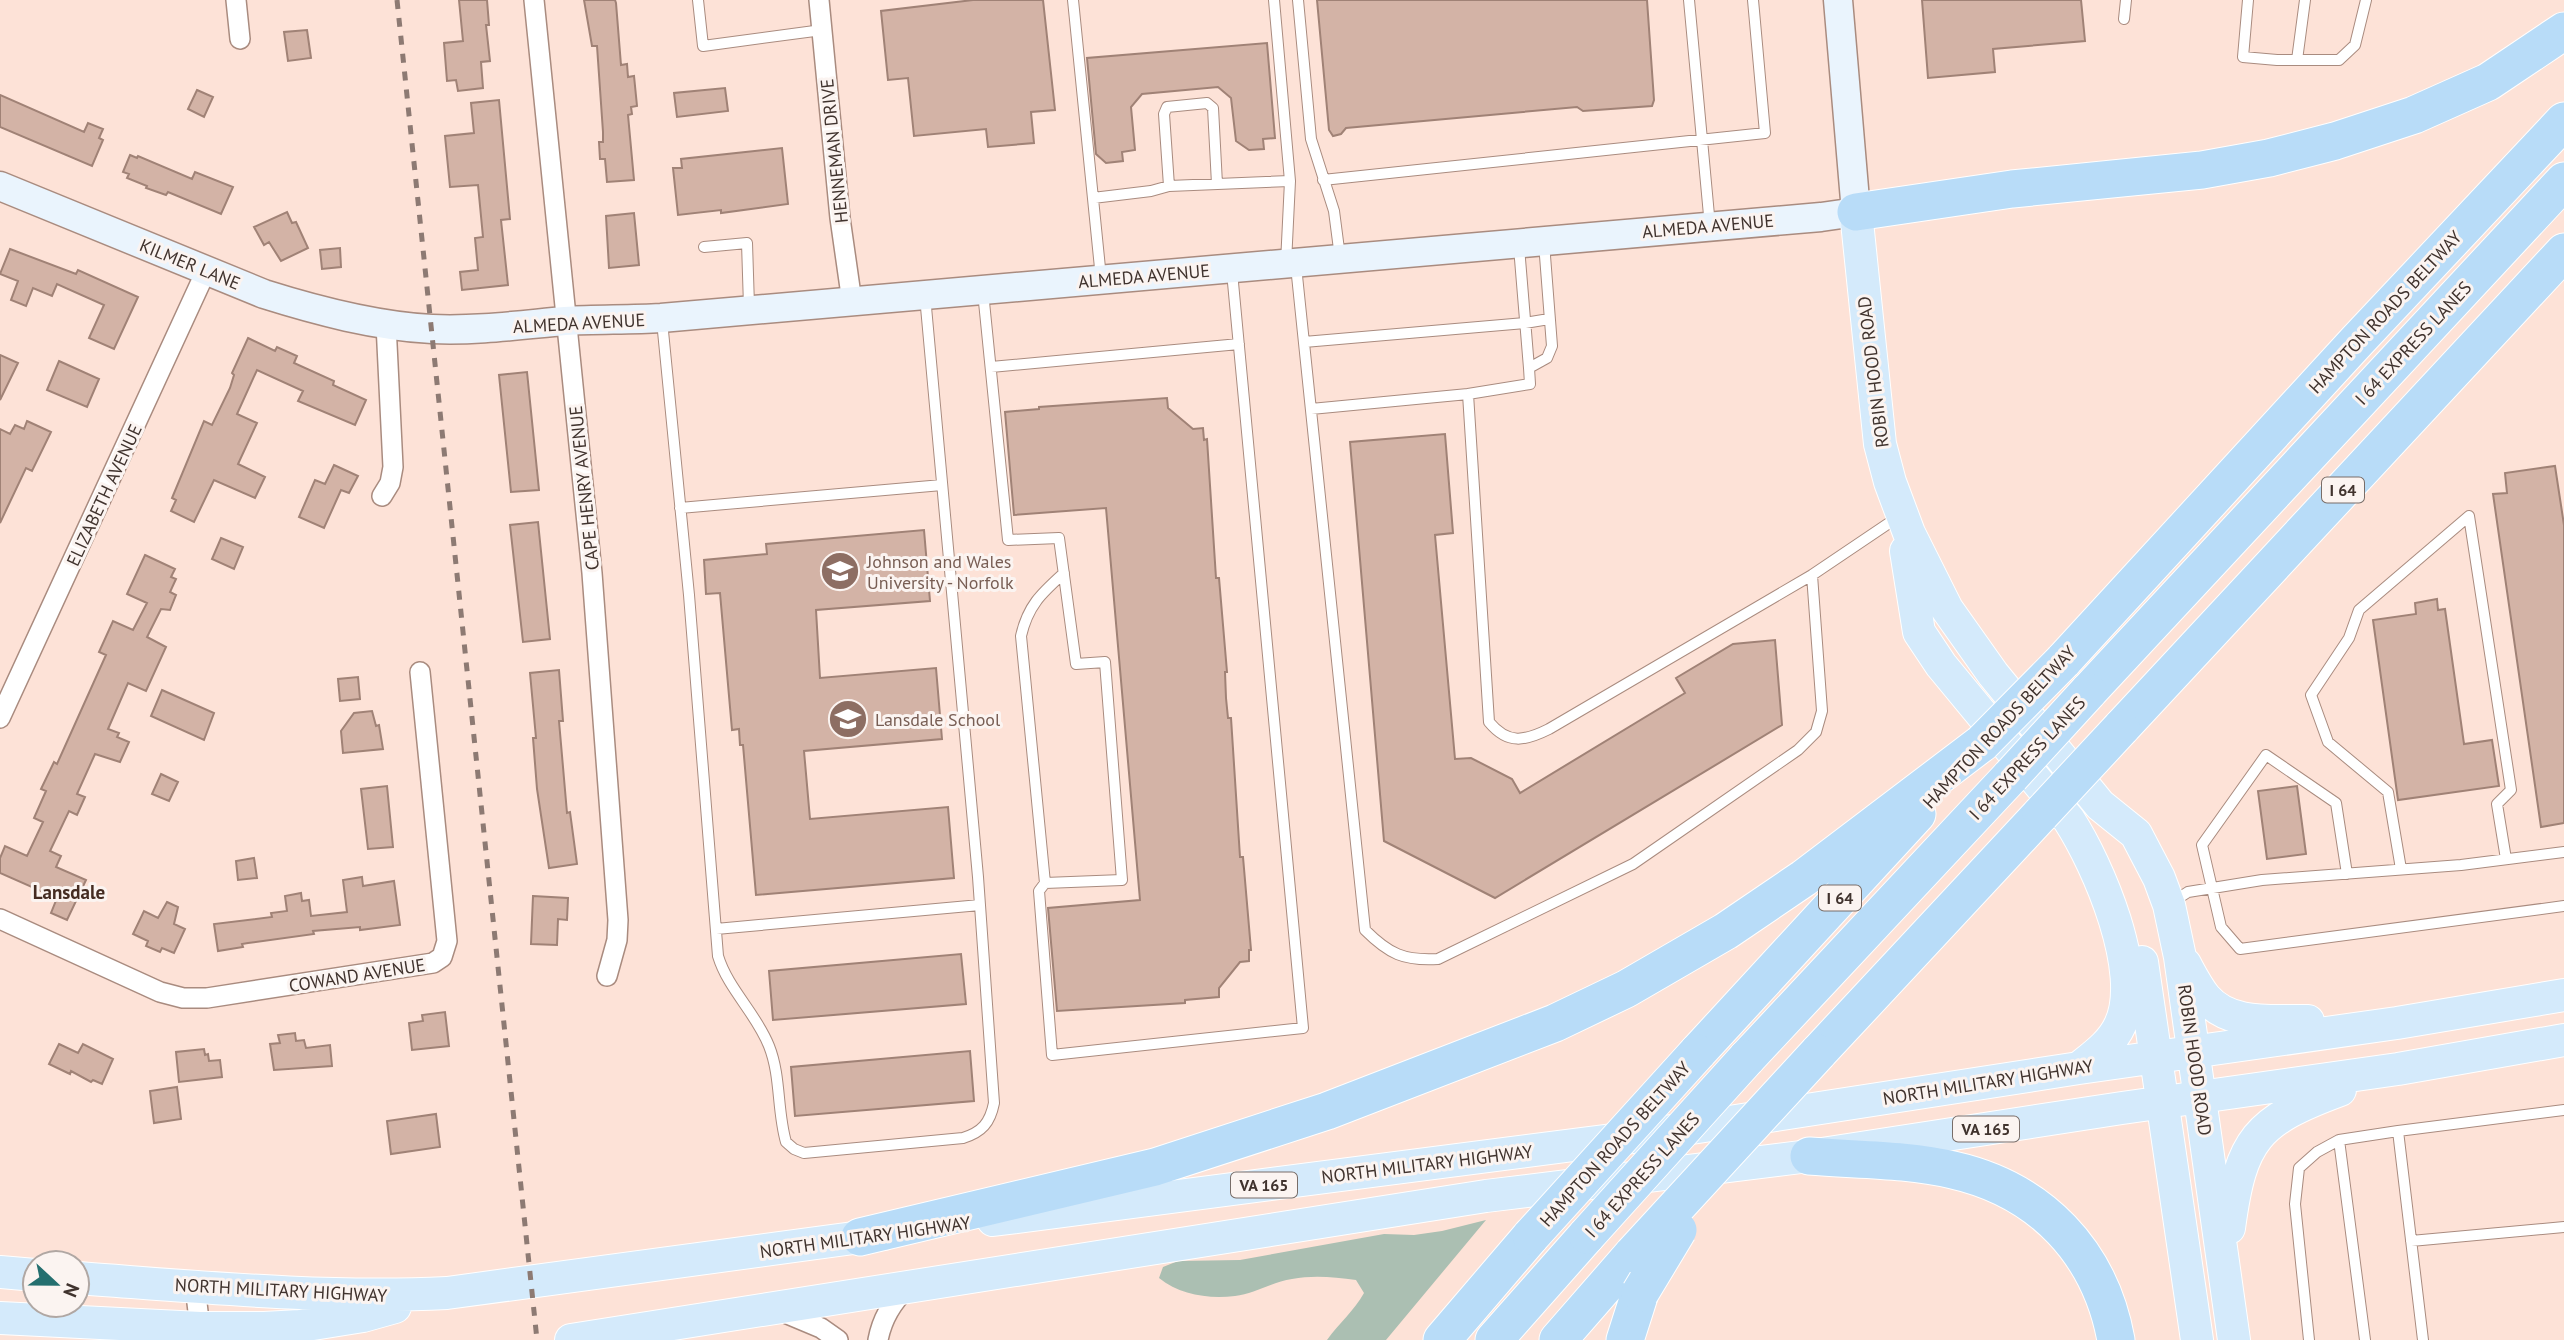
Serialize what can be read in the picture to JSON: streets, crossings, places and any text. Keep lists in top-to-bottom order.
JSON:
{
  "streets": {
    "highway": ["HAMPTON ROADS BELTWAY", "I 64 EXPRESS LANES", "I 64"],
    "main road": ["ROBIN HOOD ROAD", "NORTH MILITARY HIGHWAY", "VA 165"],
    "street": [
      "HENNEMAN DRIVE",
      "ALMEDA AVENUE",
      "KILMER LANE",
      "CAPE HENRY AVENUE",
      "ELIZABETH AVENUE",
      "COWAND AVENUE"
    ]
  },
  "crossings": [
    ["HENNEMAN DRIVE", "ALMEDA AVENUE"],
    ["ALMEDA AVENUE", "KILMER LANE"],
    ["ALMEDA AVENUE", "ROBIN HOOD ROAD"],
    ["ALMEDA AVENUE", "CAPE HENRY AVENUE"],
    ["KILMER LANE", "ELIZABETH AVENUE"],
    ["ROBIN HOOD ROAD", "NORTH MILITARY HIGHWAY"],
    ["ROBIN HOOD ROAD", "VA 165"],
    ["NORTH MILITARY HIGHWAY", "VA 165"]
  ],
  "districts": ["Lansdale"],
  "places": {
    "school or university": ["Johnson and Wales University - Norfolk", "Lansdale School"]
  },
  "north": "right"
}
